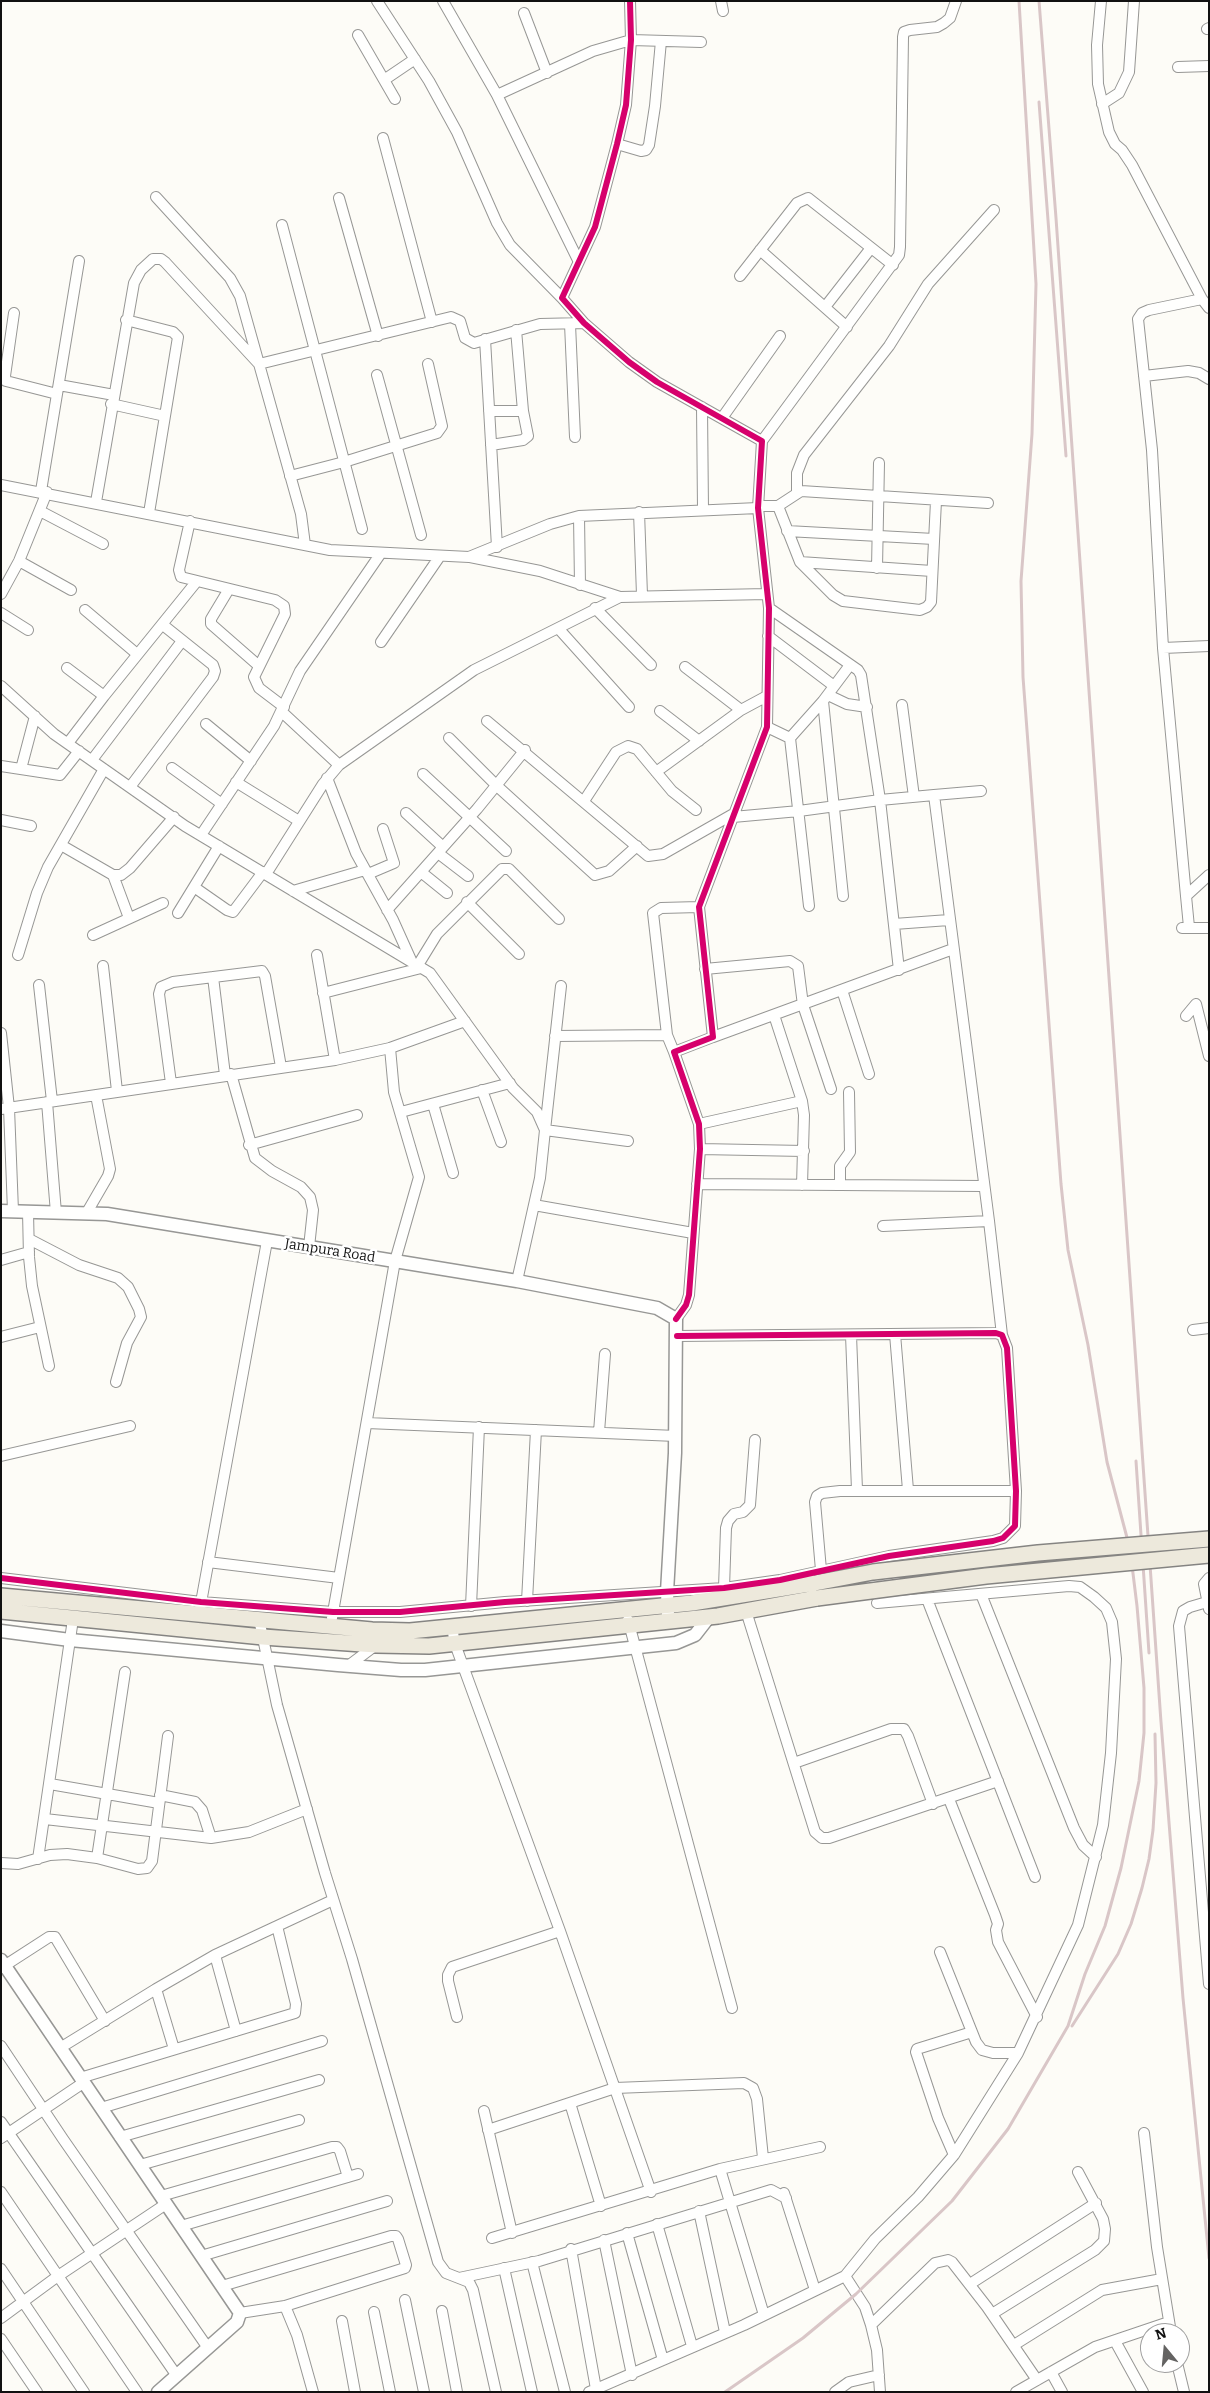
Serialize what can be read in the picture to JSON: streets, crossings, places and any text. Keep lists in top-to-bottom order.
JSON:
{
  "streets": {
    "street": ["Jampura Road"]
  },
  "north": "top"
}
